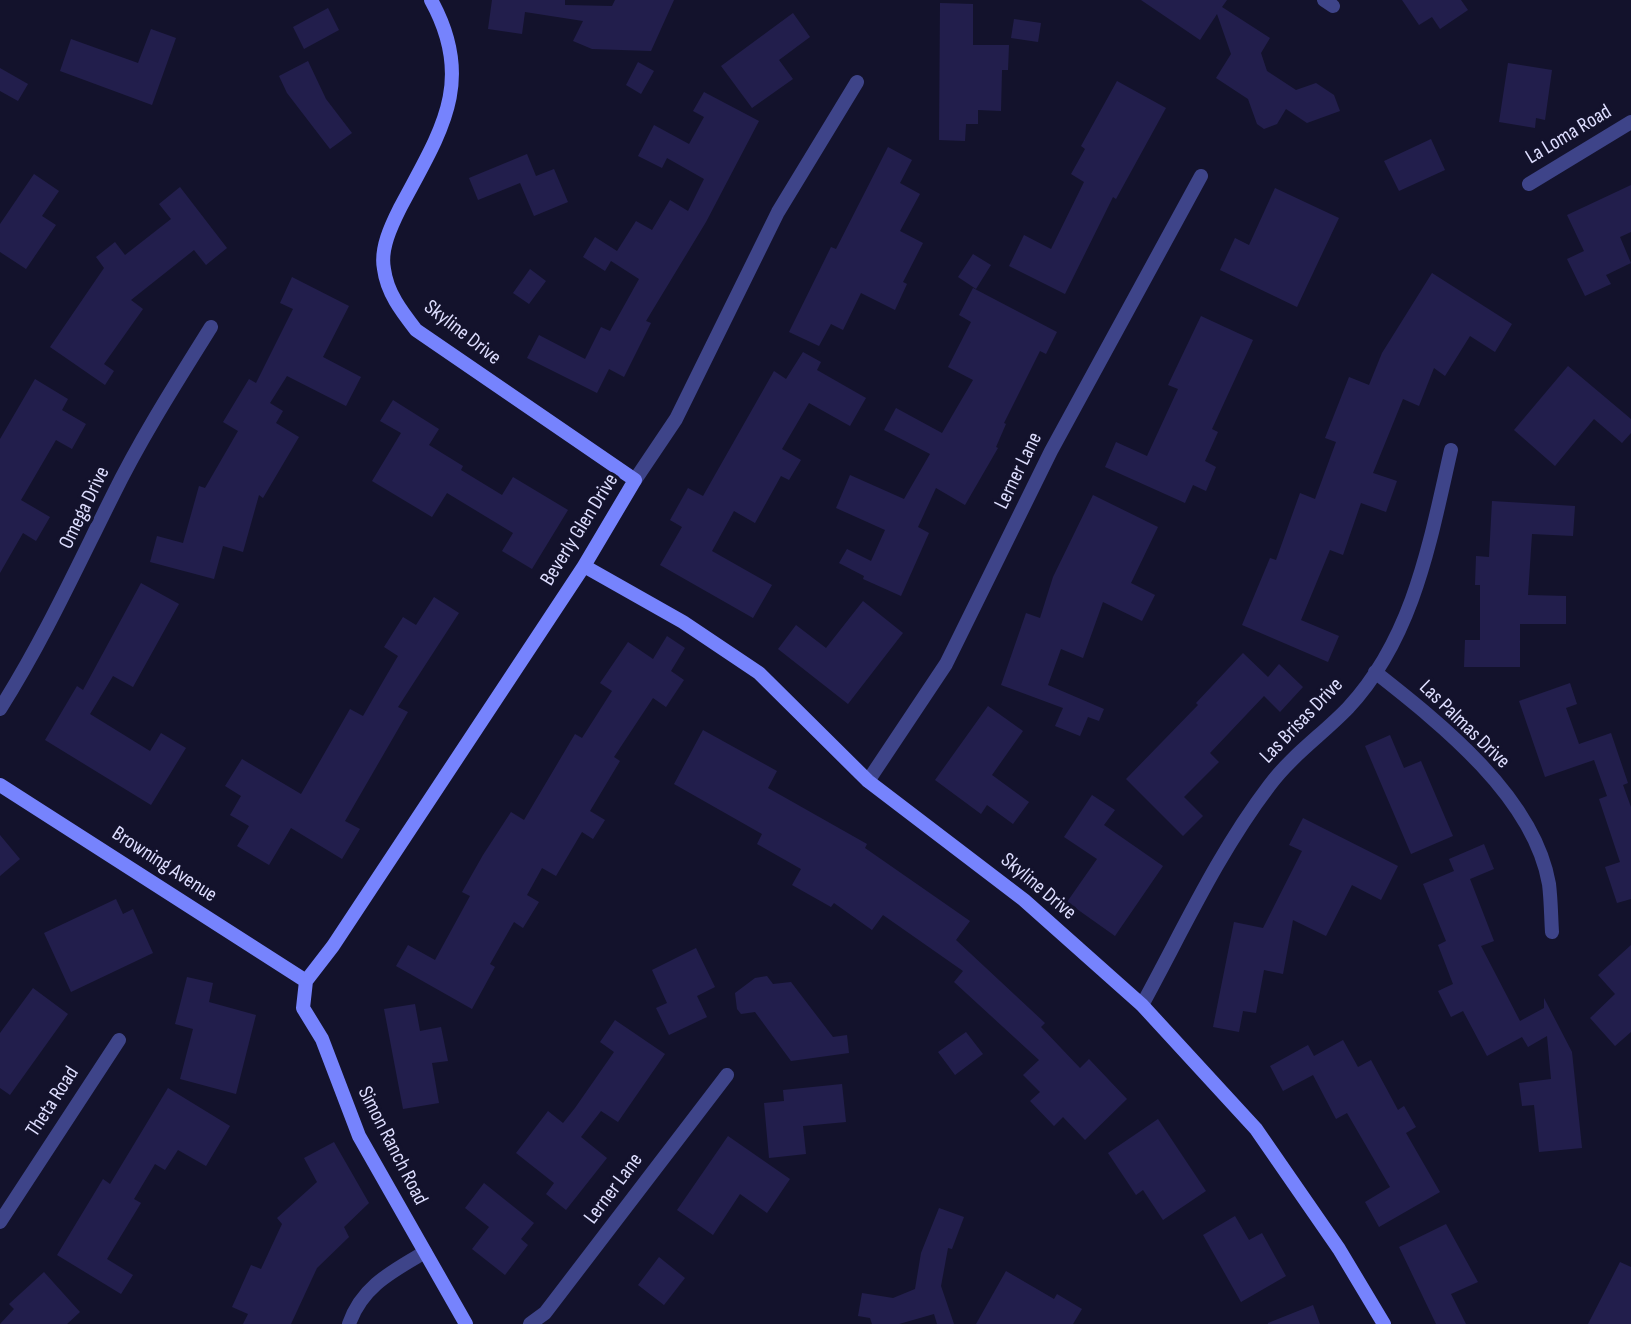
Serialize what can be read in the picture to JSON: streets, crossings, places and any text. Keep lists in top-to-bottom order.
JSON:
{
  "streets": {
    "street": [
      "La Loma Road",
      "Skyline Drive",
      "Lerner Lane",
      "Omega Drive",
      "Beverly Glen Drive",
      "Las Brisas Drive",
      "Las Palmas Drive",
      "Browning Avenue",
      "Theta Road",
      "Simon Ranch Road"
    ]
  },
  "crossings": [
    ["Skyline Drive", "Lerner Lane"],
    ["Skyline Drive", "Beverly Glen Drive"],
    ["Skyline Drive", "Las Brisas Drive"],
    ["Beverly Glen Drive", "Browning Avenue"],
    ["Beverly Glen Drive", "Simon Ranch Road"],
    ["Las Brisas Drive", "Las Palmas Drive"],
    ["Browning Avenue", "Simon Ranch Road"]
  ]
}
